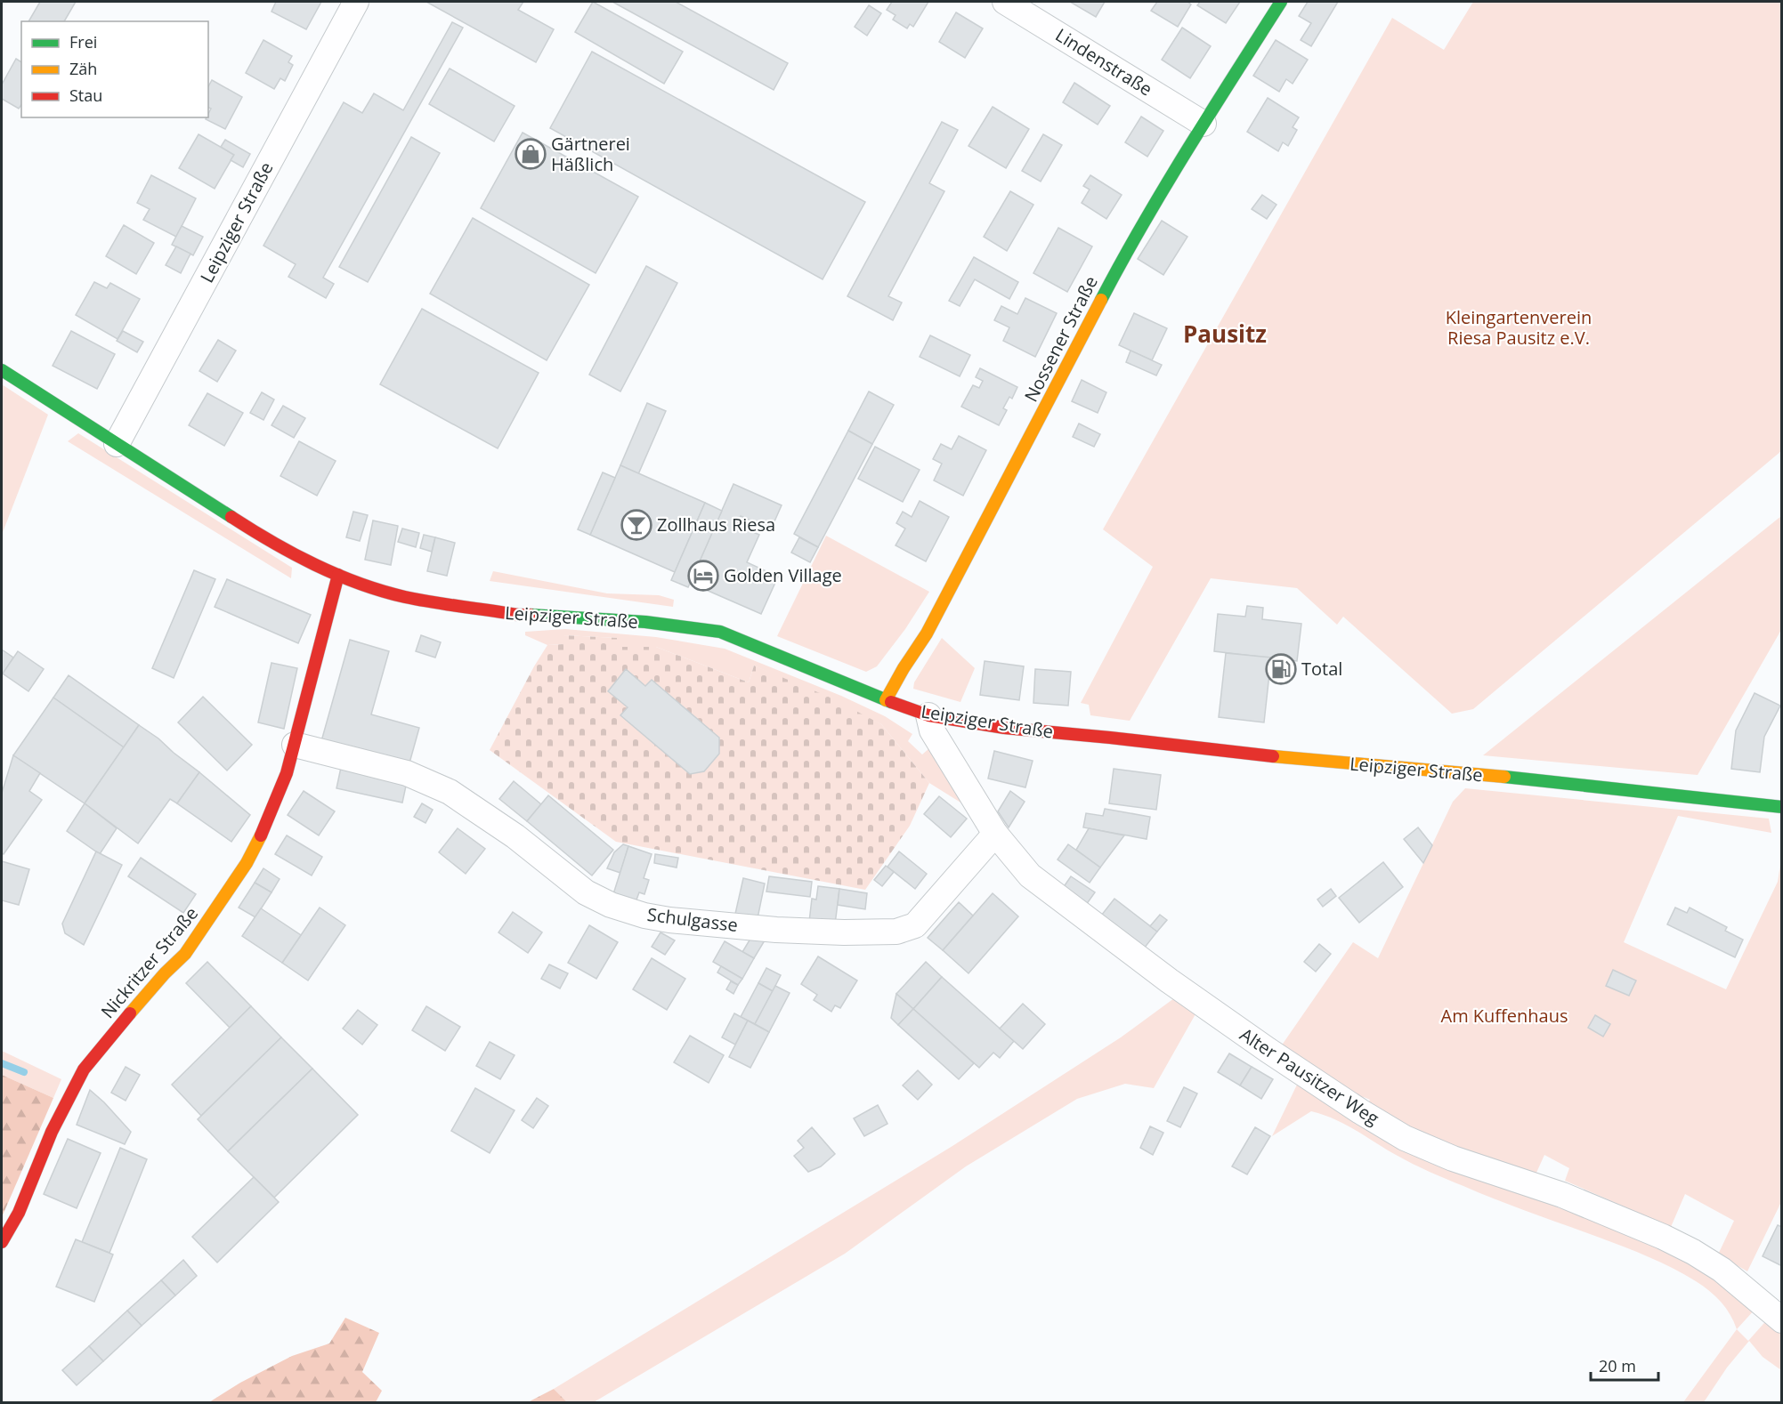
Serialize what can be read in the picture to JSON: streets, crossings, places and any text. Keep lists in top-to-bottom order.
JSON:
{
  "streets": {
    "street": [
      "Lindenstraße",
      "Leipziger Straße",
      "Nossener Straße",
      "Schulgasse",
      "Nickritzer Straße",
      "Alter Pausitzer Weg"
    ]
  },
  "crossings": [
    ["Lindenstraße", "Nossener Straße"],
    ["Leipziger Straße", "Nossener Straße"],
    ["Leipziger Straße", "Nickritzer Straße"],
    ["Leipziger Straße", "Alter Pausitzer Weg"],
    ["Schulgasse", "Nickritzer Straße"],
    ["Schulgasse", "Alter Pausitzer Weg"]
  ],
  "districts": ["Pausitz"],
  "parks": ["Kleingartenverein Riesa Pausitz e.V.", "Am Kuffenhaus"],
  "places": {
    "shop": ["Gärtnerei Häßlich"],
    "bar": ["Zollhaus Riesa"],
    "hotel": ["Golden Village"],
    "fuel station": ["Total"]
  },
  "legend": ["Frei", "Zäh", "Stau"],
  "scale_bar": "20 m"
}
